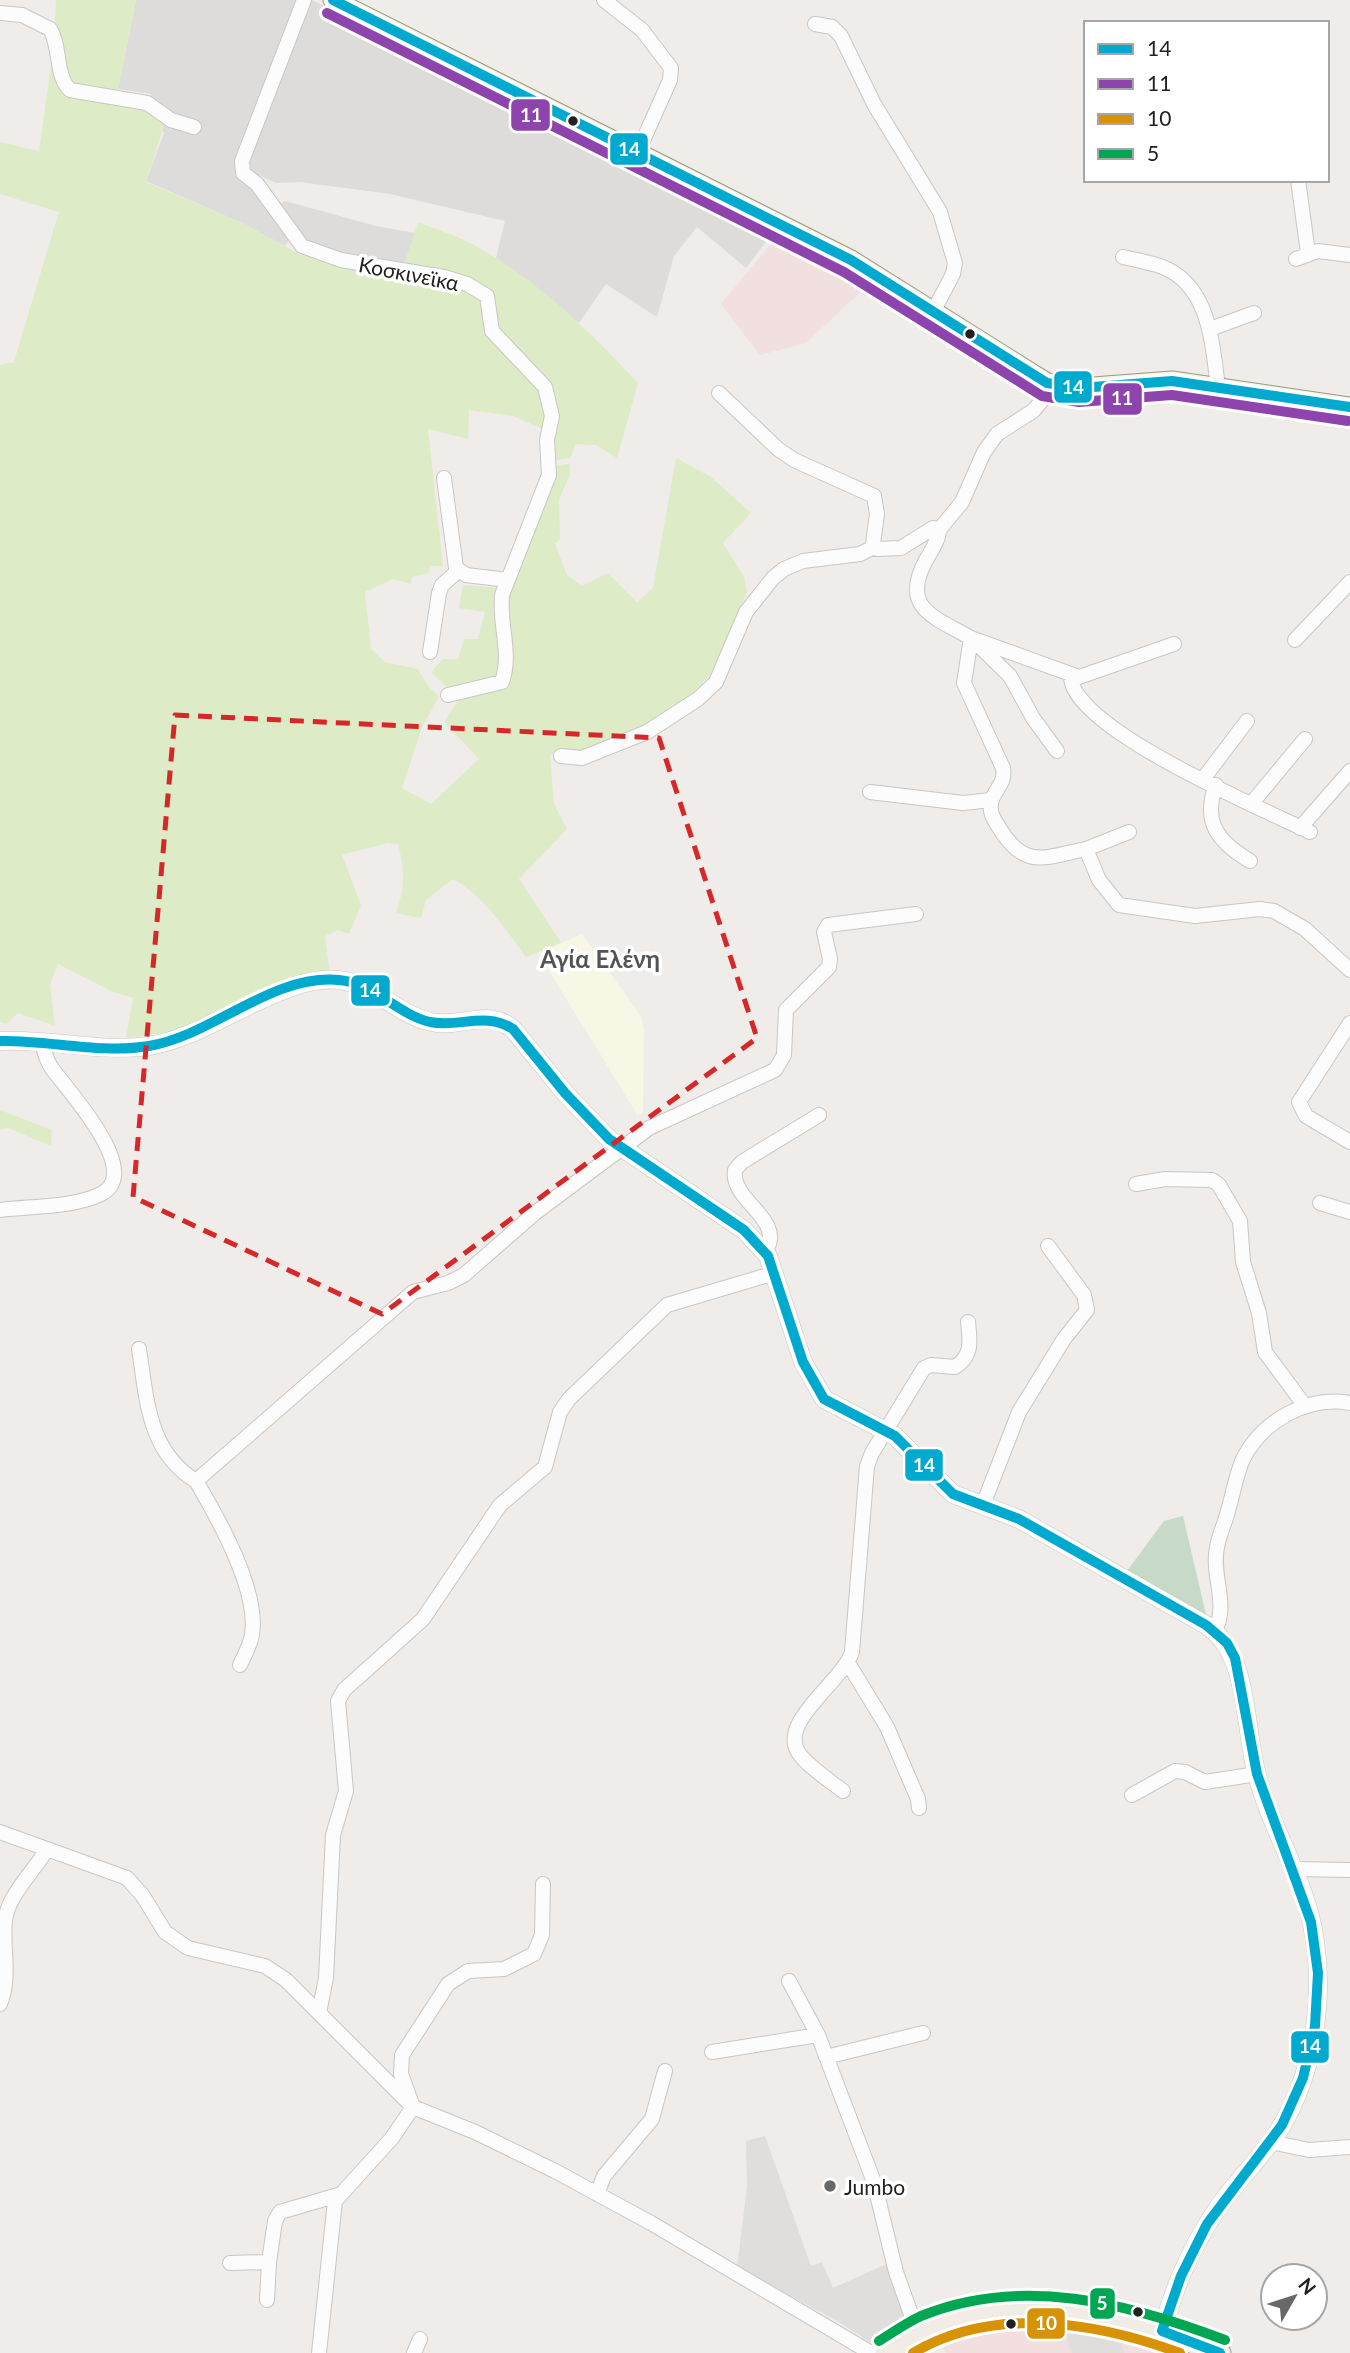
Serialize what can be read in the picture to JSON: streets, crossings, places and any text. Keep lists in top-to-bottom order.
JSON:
{
  "streets": {
    "street": ["Κοσκινεϊκα"]
  },
  "districts": ["Αγία Ελένη"],
  "places": ["Jumbo"],
  "lines": [
    "transit line 14",
    "transit line 11",
    "transit line 5",
    "transit line 10"
  ],
  "legend": [
    "14",
    "11",
    "10",
    "5"
  ],
  "north": "top right"
}
